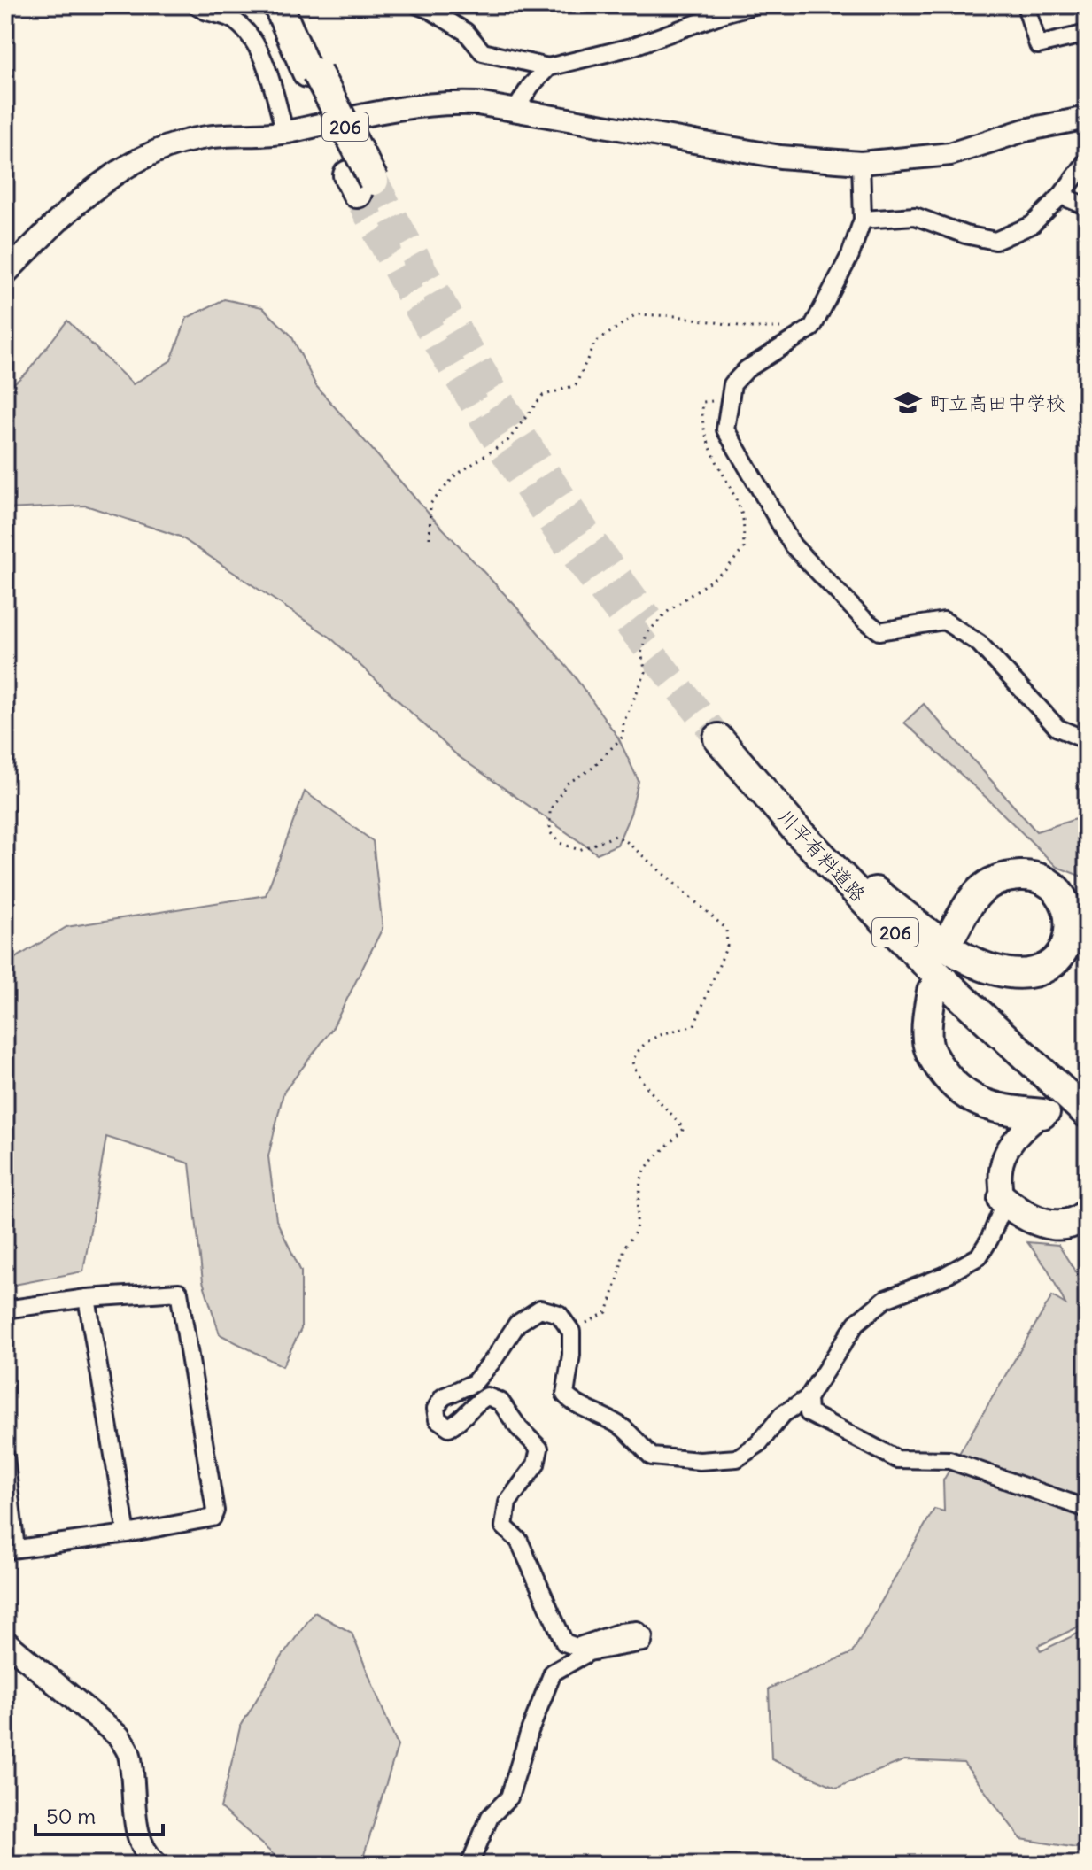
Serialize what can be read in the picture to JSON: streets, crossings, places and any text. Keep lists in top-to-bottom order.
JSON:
{
  "streets": {
    "highway": ["206", "川平有料道路"]
  },
  "places": {
    "school or university": ["町立高田中学校"]
  },
  "scale_bar": "50 m"
}
